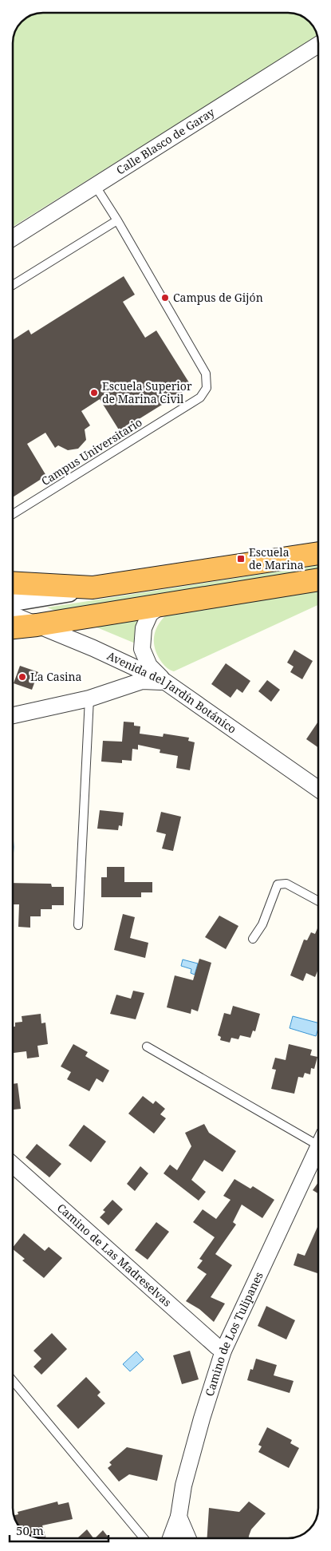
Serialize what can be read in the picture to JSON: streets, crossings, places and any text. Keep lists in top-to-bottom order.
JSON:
{
  "streets": {
    "street": [
      "Calle Blasco de Garay",
      "Avenida del Jardín Botánico",
      "Camino de Las Madreselvas",
      "Camino de Los Tulipanes"
    ],
    "lane": ["Campus Universitario"]
  },
  "crossings": [
    ["Calle Blasco de Garay", "Campus Universitario"],
    ["Camino de Las Madreselvas", "Camino de Los Tulipanes"]
  ],
  "places": {
    "other": ["Campus de Gijón", "Escuela Superior de Marina Civil", "La Casina"],
    "transit": ["Escuela de Marina"]
  },
  "scale_bar": "50 m"
}
